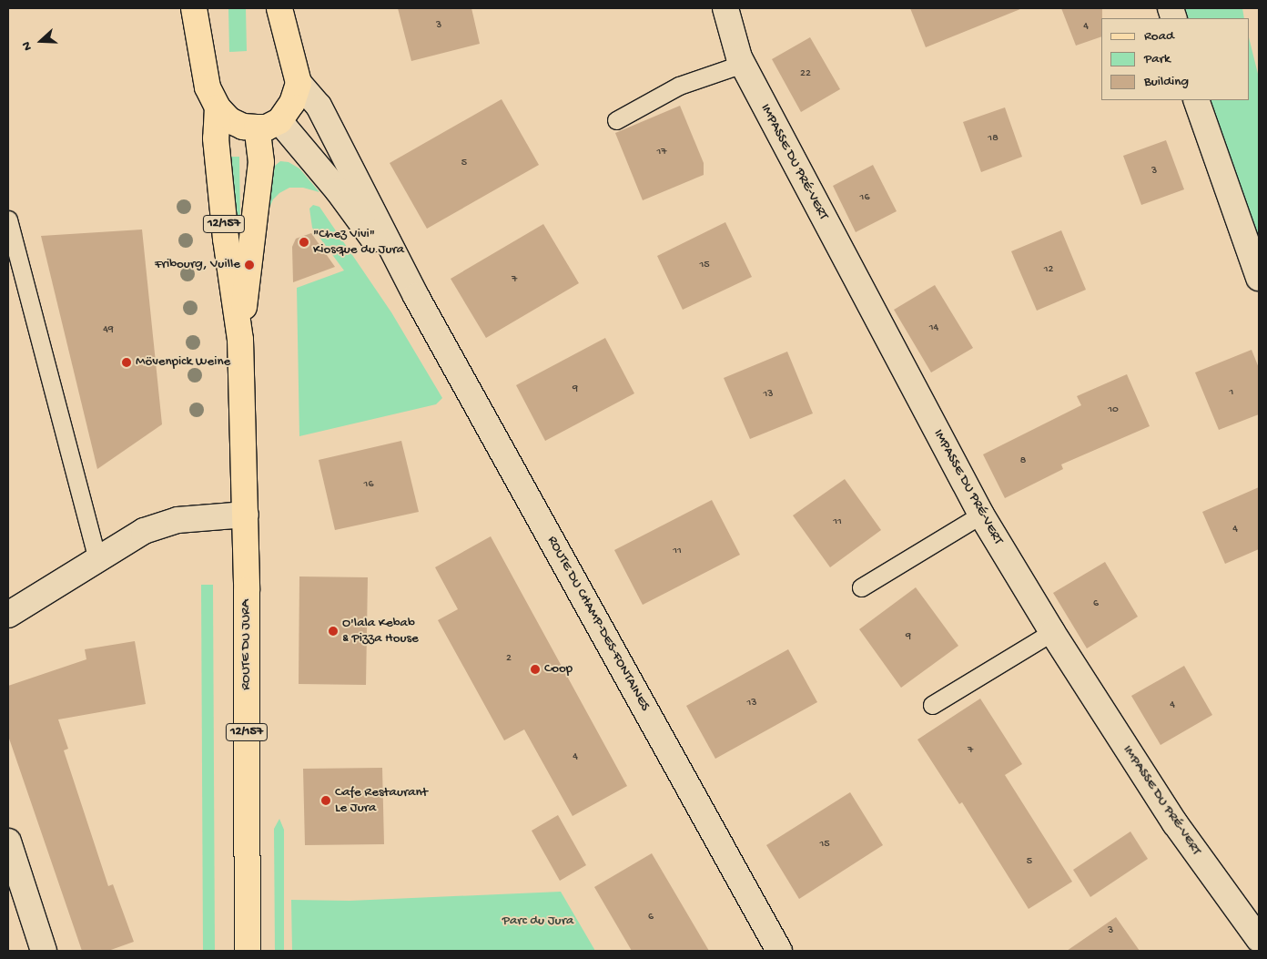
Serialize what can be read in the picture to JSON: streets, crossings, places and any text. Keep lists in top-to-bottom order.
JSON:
{
  "streets": {
    "main road": ["12/157", "ROUTE DU JURA"],
    "street": ["IMPASSE DU PRÉ-VERT", "ROUTE DU CHAMP-DES-FONTAINES"]
  },
  "crossings": [
    ["12/157", "ROUTE DU CHAMP-DES-FONTAINES"],
    ["12/157", "ROUTE DU JURA"]
  ],
  "parks": ["Parc du Jura"],
  "places": [
    "\"Chez Vivi\" Kiosque du Jura",
    "Fribourg, Vuille",
    "Mövenpick Weine",
    "O'lala Kebab & Pizza House",
    "Coop",
    "Cafe Restaurant Le Jura"
  ],
  "house_numbers": [
    "3",
    "4",
    "22",
    "18",
    "17",
    "5",
    "3",
    "16",
    "15",
    "12",
    "7",
    "14",
    "49",
    "9",
    "1",
    "13",
    "10",
    "8",
    "16",
    "11",
    "4",
    "11",
    "6",
    "9",
    "2",
    "13",
    "4",
    "7",
    "4",
    "15",
    "5",
    "6",
    "3"
  ],
  "legend": ["Road", "Park", "Building"],
  "north": "left"
}
